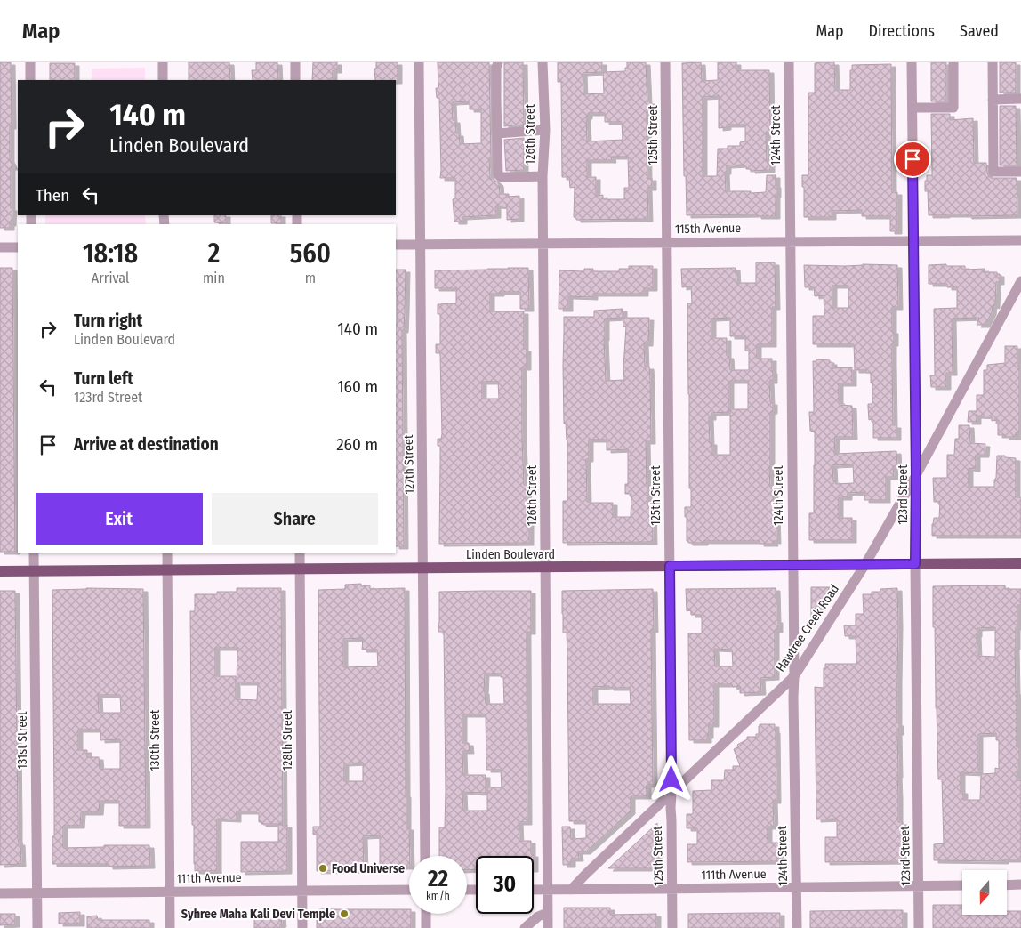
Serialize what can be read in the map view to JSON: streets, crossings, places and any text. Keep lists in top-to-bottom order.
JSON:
{
  "streets": {
    "main road": ["Linden Boulevard"],
    "street": [
      "126th Street",
      "125th Street",
      "124th Street",
      "115th Avenue",
      "127th Street",
      "123rd Street",
      "Hawtree Creek Road",
      "131st Street",
      "130th Street",
      "128th Street",
      "111th Avenue"
    ]
  },
  "crossings": [
    ["126th Street", "115th Avenue"],
    ["126th Street", "Linden Boulevard"],
    ["126th Street", "111th Avenue"],
    ["125th Street", "115th Avenue"],
    ["125th Street", "Linden Boulevard"],
    ["125th Street", "Hawtree Creek Road"],
    ["125th Street", "111th Avenue"],
    ["124th Street", "115th Avenue"],
    ["124th Street", "Linden Boulevard"],
    ["124th Street", "Hawtree Creek Road"],
    ["124th Street", "111th Avenue"],
    ["115th Avenue", "127th Street"],
    ["115th Avenue", "123rd Street"],
    ["127th Street", "Linden Boulevard"],
    ["123rd Street", "Linden Boulevard"],
    ["123rd Street", "Hawtree Creek Road"],
    ["123rd Street", "111th Avenue"],
    ["Linden Boulevard", "Hawtree Creek Road"],
    ["Linden Boulevard", "131st Street"],
    ["Linden Boulevard", "130th Street"],
    ["Linden Boulevard", "128th Street"],
    ["Hawtree Creek Road", "111th Avenue"],
    ["131st Street", "111th Avenue"],
    ["130th Street", "111th Avenue"],
    ["128th Street", "111th Avenue"]
  ],
  "places": ["Food Universe", "Syhree Maha Kali Devi Temple"],
  "north": "bottom",
  "page": {
    "header": "Map",
    "nav": ["Map", "Directions", "Saved"],
    "turn": ["140 m", "Linden Boulevard"],
    "then": "Then",
    "eta": [
      "18:18",
      "Arrival",
      "2",
      "min",
      "560",
      "m"
    ],
    "list": [
      {
        "name": "Turn right",
        "note": "Linden Boulevard",
        "value": "140 m"
      },
      {
        "name": "Turn left",
        "note": "123rd Street",
        "value": "160 m"
      },
      {
        "name": "Arrive at destination",
        "value": "260 m"
      }
    ],
    "buttons": ["Exit", "Share"],
    "speed": "22 km/h",
    "limit": "30"
  }
}
